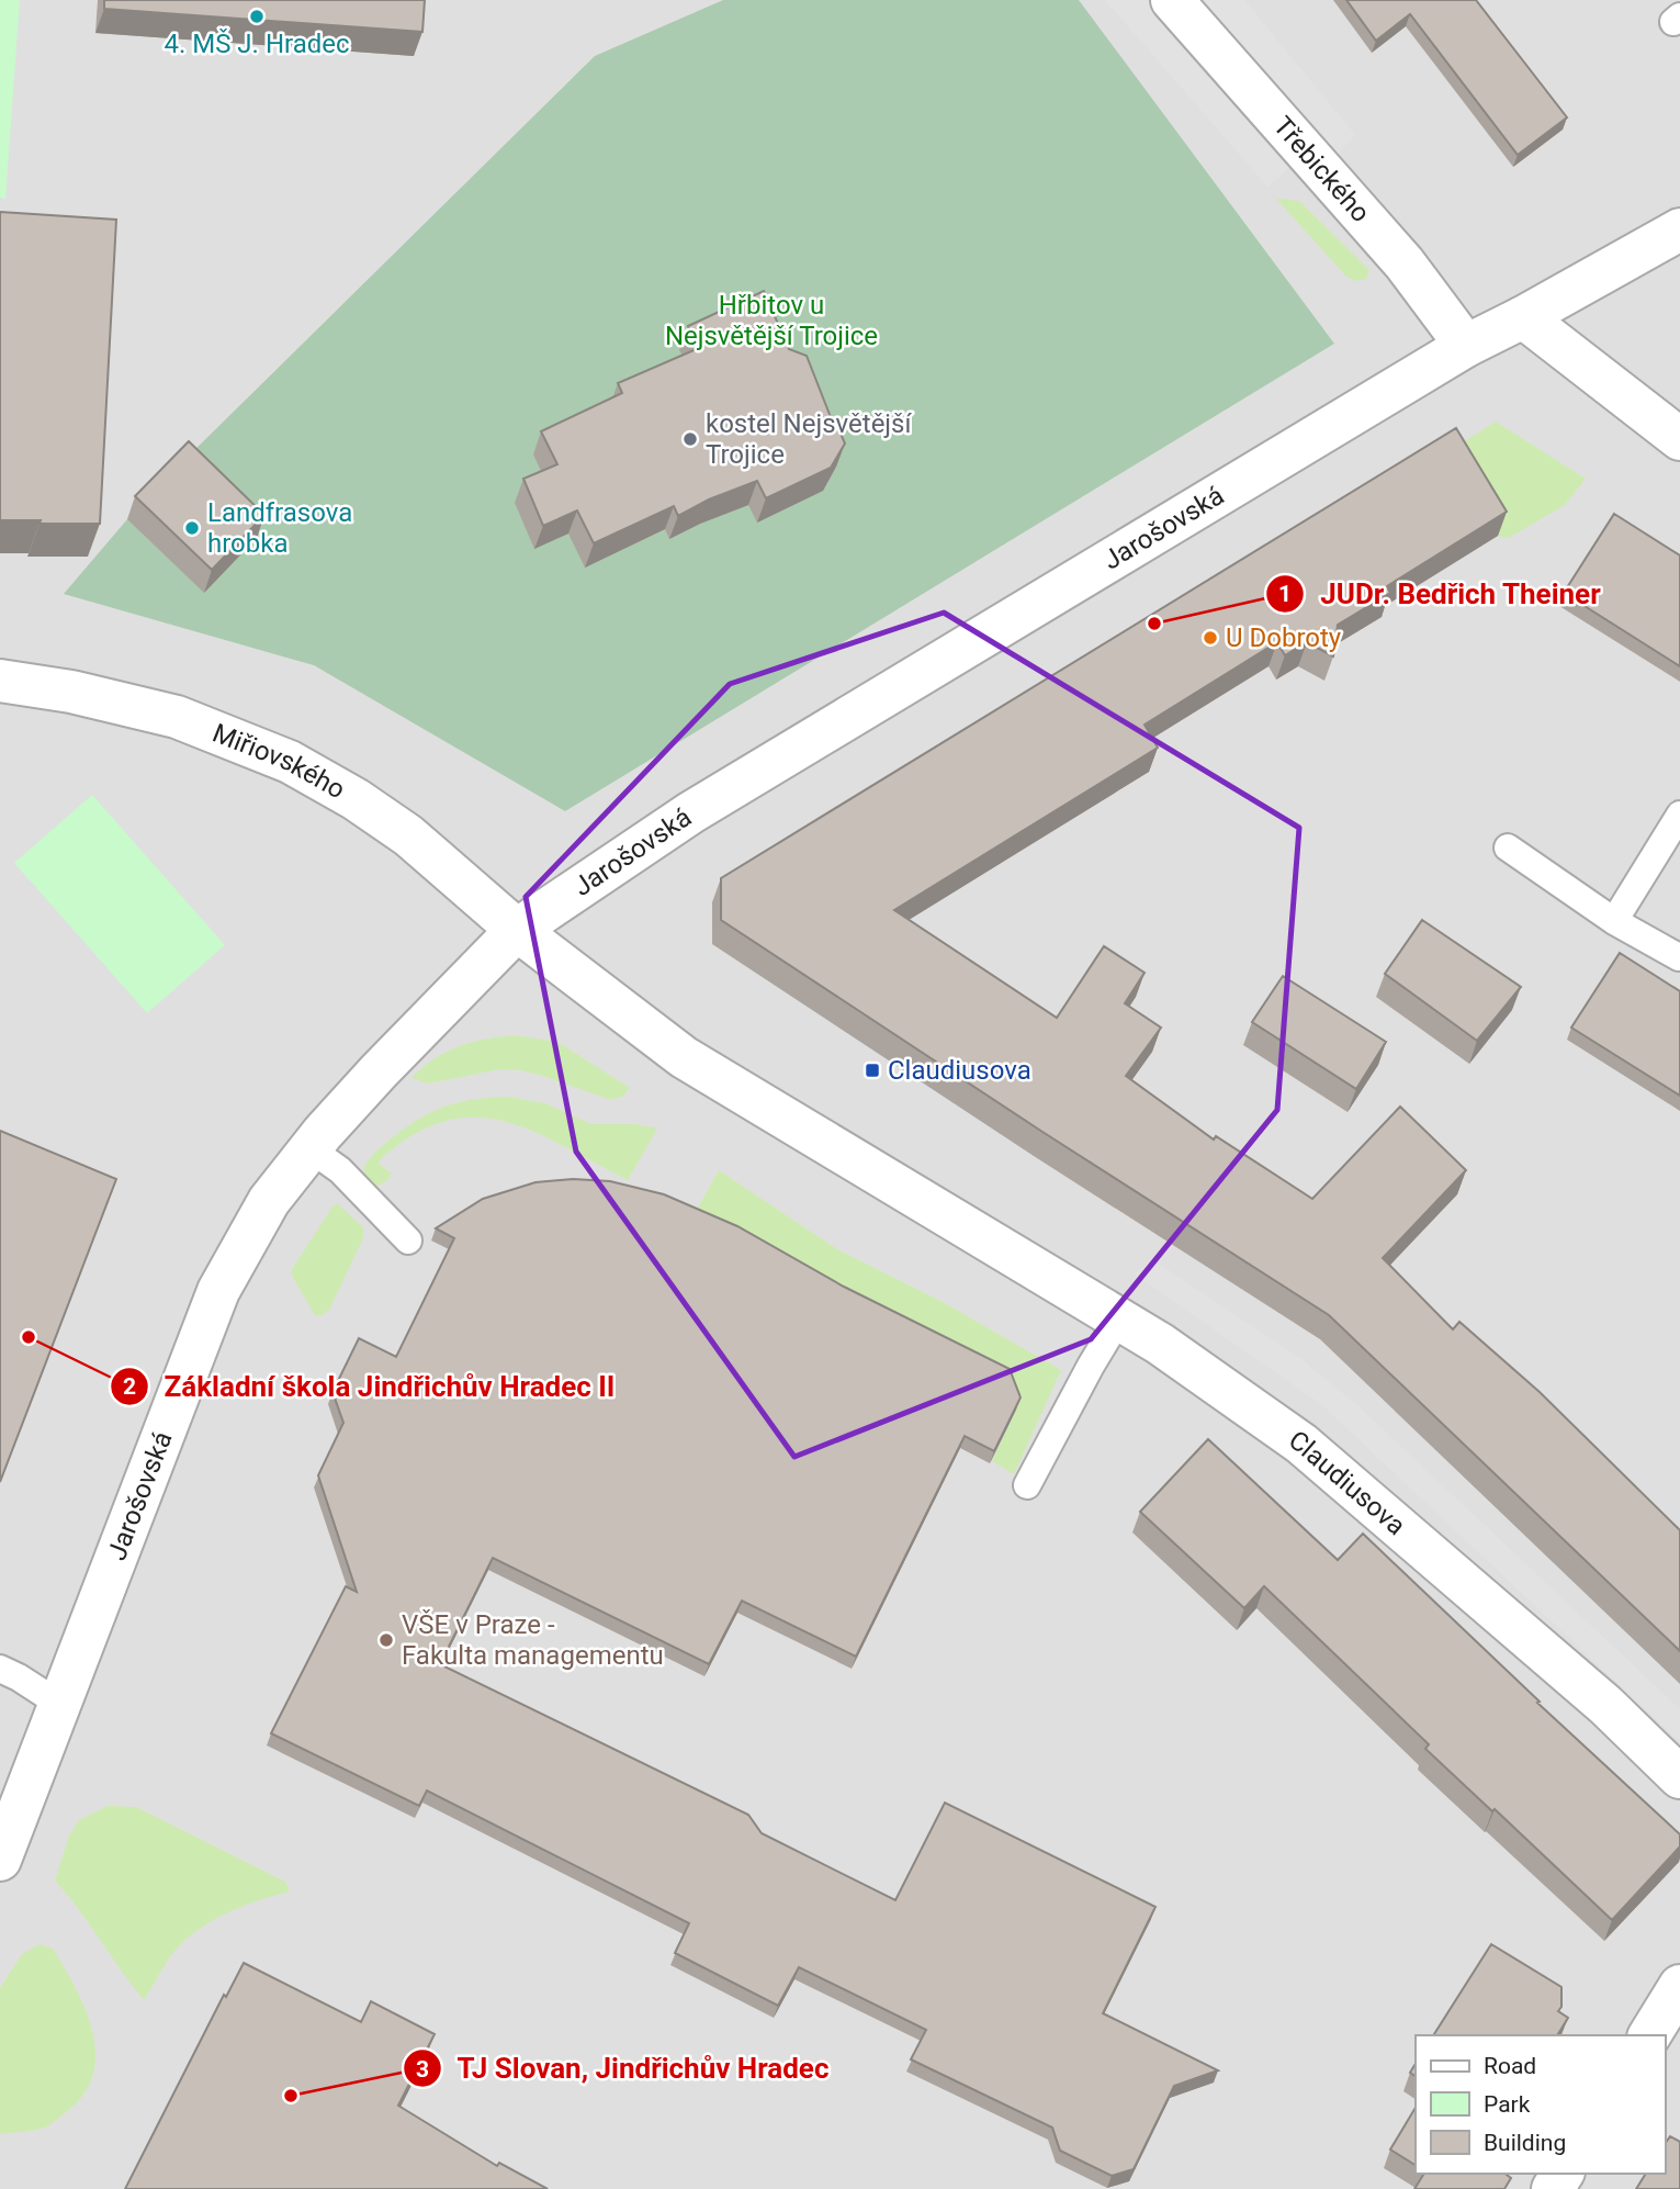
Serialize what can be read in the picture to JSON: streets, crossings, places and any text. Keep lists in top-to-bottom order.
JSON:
{
  "streets": {
    "street": [
      "Třebického",
      "Jarošovská",
      "Miřiovského",
      "Claudiusova"
    ]
  },
  "crossings": [
    ["Třebického", "Jarošovská"],
    ["Jarošovská", "Miřiovského"],
    ["Jarošovská", "Claudiusova"],
    ["Miřiovského", "Claudiusova"]
  ],
  "parks": ["Hřbitov u Nejsvětější Trojice"],
  "places": {
    "other": [
      "4. MŠ J. Hradec",
      "kostel Nejsvětější Trojice",
      "Landfrasova hrobka",
      "JUDr. Bedřich Theiner",
      "U Dobroty",
      "Základní škola Jindřichův Hradec II",
      "VŠE v Praze - Fakulta managementu",
      "TJ Slovan, Jindřichův Hradec"
    ],
    "transit": ["Claudiusova"]
  },
  "legend": ["Road", "Park", "Building"]
}
